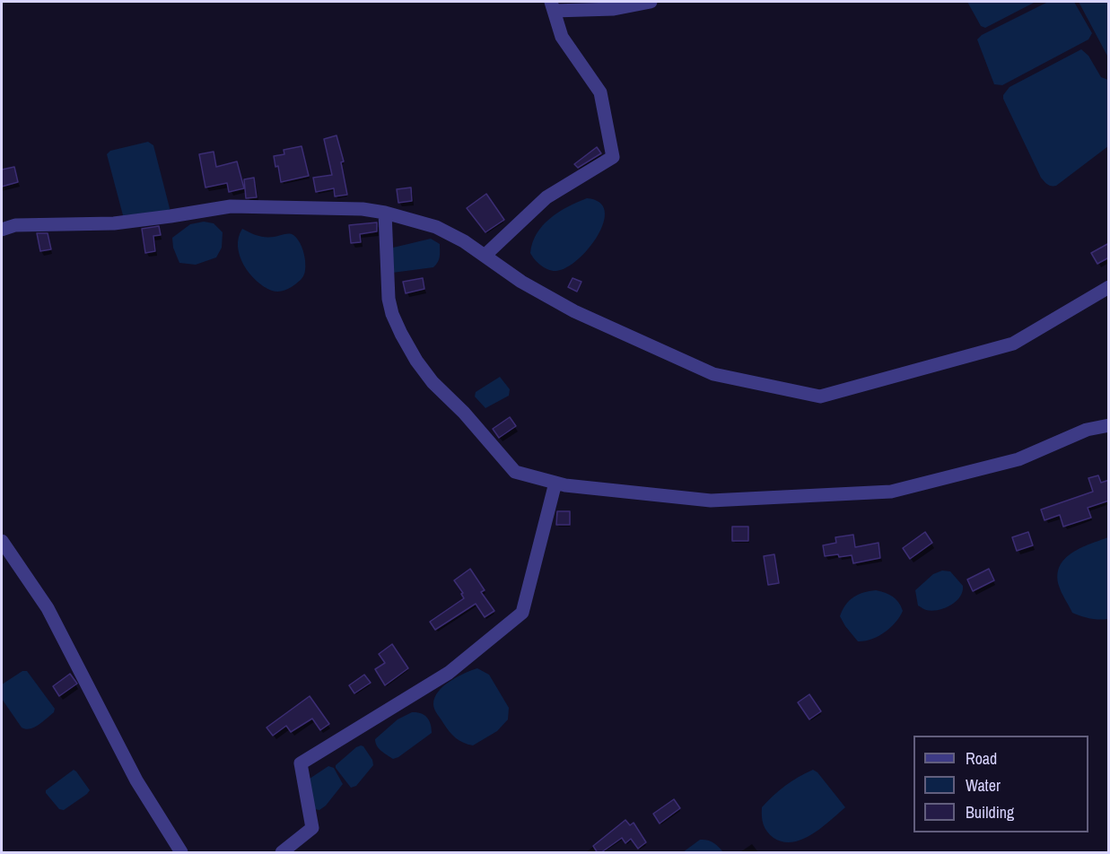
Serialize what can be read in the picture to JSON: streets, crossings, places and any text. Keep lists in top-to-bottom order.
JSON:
{
  "legend": ["Road", "Water", "Building"]
}
